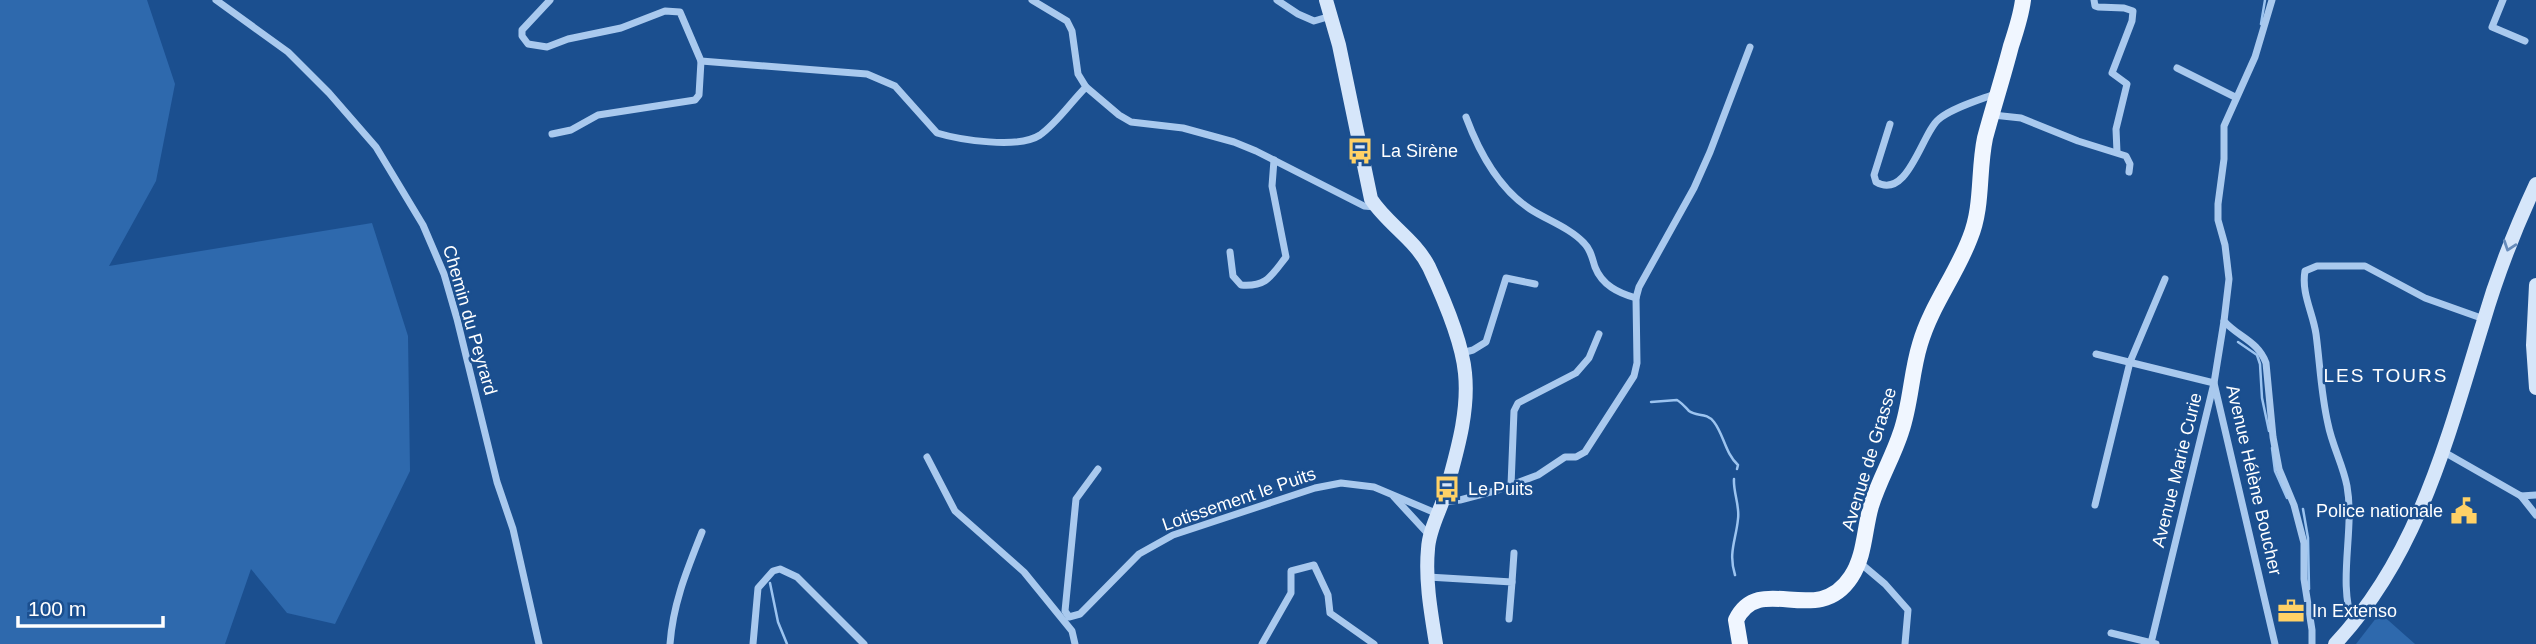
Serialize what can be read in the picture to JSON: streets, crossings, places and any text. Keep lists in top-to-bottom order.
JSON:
{
  "streets": {
    "main road": ["Avenue de Grasse"],
    "street": [
      "Chemin du Peyrard",
      "Avenue Marie Curie",
      "Avenue Hélène Boucher",
      "Lotissement le Puits"
    ]
  },
  "crossings": [
    ["Avenue Marie Curie", "Avenue Hélène Boucher"]
  ],
  "districts": ["LES TOURS"],
  "places": {
    "bus stop": ["La Sirène", "Le Puits"],
    "public building": ["Police nationale"],
    "office": ["In Extenso"]
  },
  "scale_bar": "100 m"
}
